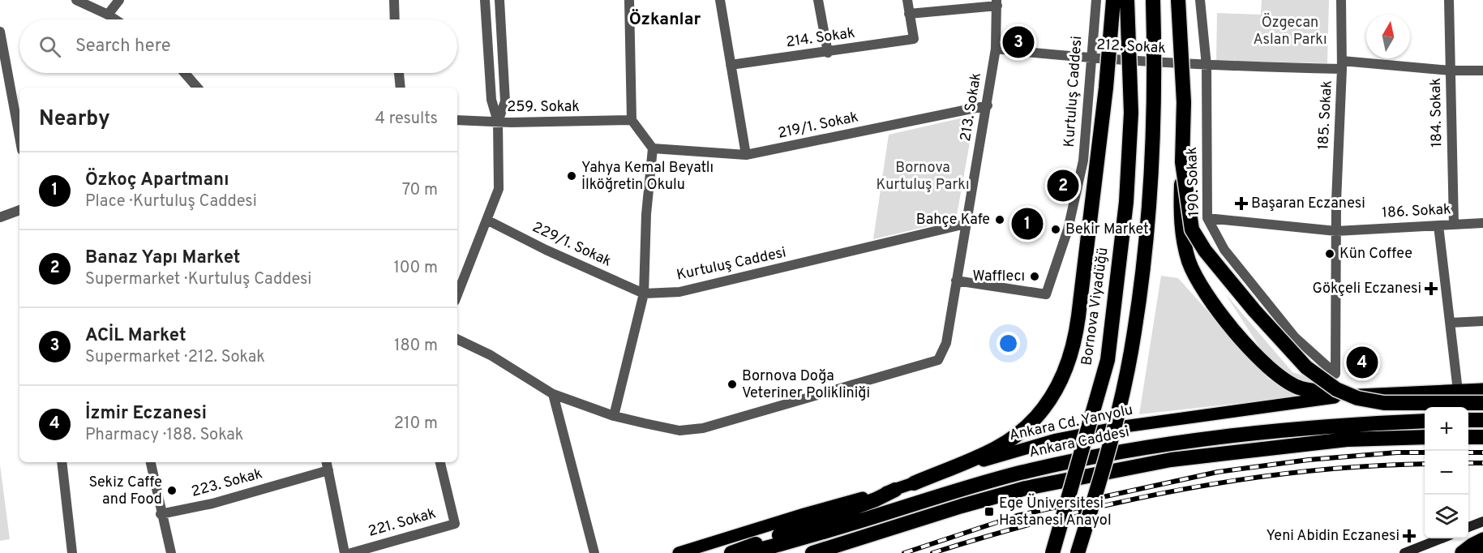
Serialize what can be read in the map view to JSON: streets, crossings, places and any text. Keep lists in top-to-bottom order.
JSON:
{
  "streets": {
    "highway": ["Bornova Viyadüğü", "Ankara Caddesi"],
    "main road": ["Ankara Cd. Yanyolu"],
    "street": [
      "214. Sokak",
      "212. Sokak",
      "Kurtuluş Caddesi",
      "259. Sokak",
      "213. Sokak",
      "184. Sokak",
      "185. Sokak",
      "219/1. Sokak",
      "190. Sokak",
      "186. Sokak",
      "229/1. Sokak",
      "223. Sokak",
      "221. Sokak"
    ]
  },
  "crossings": [
    ["212. Sokak", "Kurtuluş Caddesi"],
    ["212. Sokak", "213. Sokak"],
    ["212. Sokak", "184. Sokak"],
    ["212. Sokak", "185. Sokak"],
    ["212. Sokak", "190. Sokak"],
    ["Kurtuluş Caddesi", "213. Sokak"],
    ["Kurtuluş Caddesi", "229/1. Sokak"],
    ["213. Sokak", "219/1. Sokak"],
    ["184. Sokak", "186. Sokak"],
    ["185. Sokak", "190. Sokak"],
    ["185. Sokak", "186. Sokak"],
    ["190. Sokak", "186. Sokak"]
  ],
  "districts": ["Özkanlar"],
  "parks": ["Özgecan Aslan Parkı", "Bornova Kurtuluş Parkı"],
  "places": {
    "other": [
      "Yahya Kemal Beyatlı İlköğretin Okulu",
      "Bahçe Kafe",
      "Bekir Market",
      "Kün Coffee",
      "Wafflecı",
      "Bornova Doğa Veteriner Polikliniği",
      "Sekiz Caffe and Food"
    ],
    "health": ["Başaran Eczanesi", "Gökçeli Eczanesi", "Yeni Abidin Eczanesi"],
    "transit": ["Ege Üniversitesi Hastanesi Anayol"]
  },
  "north": "top",
  "page": {
    "search": "Search here",
    "pins": [
      "3",
      "2",
      "1",
      "4"
    ],
    "heading": ["Nearby", "4 results"],
    "list": [
      {
        "mark": "1",
        "name": "Özkoç Apartmanı",
        "note": "Place · Kurtuluş Caddesi",
        "value": "70 m"
      },
      {
        "mark": "2",
        "name": "Banaz Yapı Market",
        "note": "Supermarket · Kurtuluş Caddesi",
        "value": "100 m"
      },
      {
        "mark": "3",
        "name": "ACİL Market",
        "note": "Supermarket · 212. Sokak",
        "value": "180 m"
      },
      {
        "mark": "4",
        "name": "İzmir Eczanesi",
        "note": "Pharmacy · 188. Sokak",
        "value": "210 m"
      }
    ],
    "map_buttons": ["+", "−"]
  }
}
